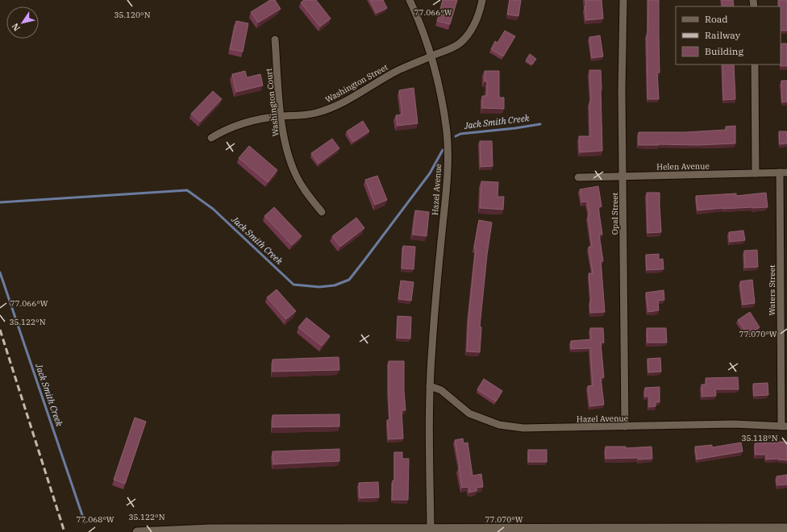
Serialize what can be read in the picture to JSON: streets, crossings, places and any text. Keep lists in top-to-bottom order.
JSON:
{
  "streets": {
    "street": [
      "Washington Street",
      "Washington Court",
      "Helen Avenue",
      "Hazel Avenue",
      "Opal Street",
      "Waters Street"
    ]
  },
  "crossings": [
    ["Washington Street", "Washington Court"],
    ["Washington Street", "Hazel Avenue"],
    ["Helen Avenue", "Opal Street"],
    ["Helen Avenue", "Waters Street"],
    ["Hazel Avenue", "Opal Street"],
    ["Hazel Avenue", "Waters Street"]
  ],
  "water": ["Jack Smith Creek"],
  "legend": ["Road", "Railway", "Building"],
  "north": "bottom left",
  "coordinates": [
    "77.066°W",
    "35.120°N",
    "35.122°N",
    "77.070°W",
    "35.118°N",
    "77.068°W"
  ]
}
